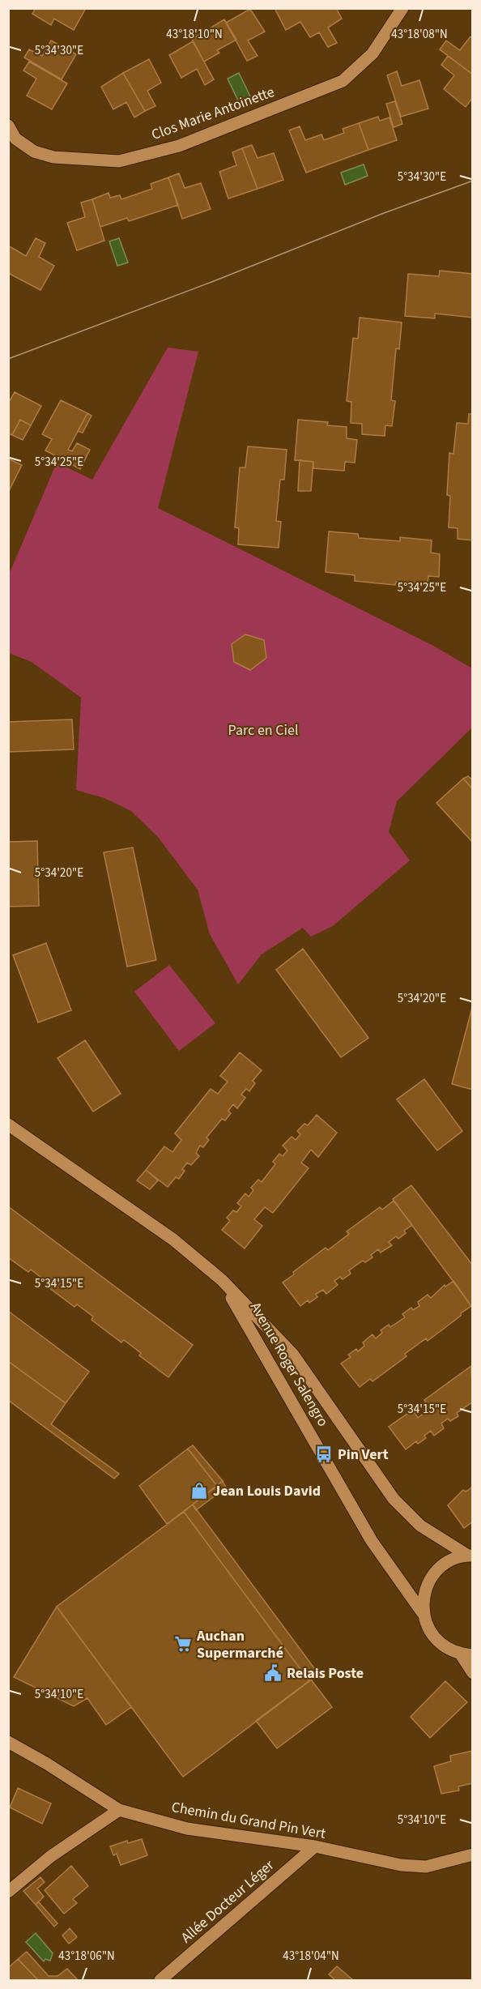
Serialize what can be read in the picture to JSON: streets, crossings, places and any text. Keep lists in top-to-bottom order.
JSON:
{
  "streets": {
    "street": [
      "Clos Marie Antoinette",
      "Avenue Roger Salengro",
      "Chemin du Grand Pin Vert",
      "Allée Docteur Léger"
    ]
  },
  "crossings": [
    ["Chemin du Grand Pin Vert", "Allée Docteur Léger"]
  ],
  "parks": ["Parc en Ciel"],
  "places": {
    "bus stop": ["Pin Vert"],
    "shop": ["Jean Louis David"],
    "supermarket": ["Auchan Supermarché"],
    "public building": ["Relais Poste"]
  },
  "coordinates": [
    "43°18'10\"N",
    "43°18'08\"N",
    "5°34'30\"E",
    "5°34'25\"E",
    "5°34'20\"E",
    "5°34'15\"E",
    "5°34'10\"E",
    "43°18'06\"N",
    "43°18'04\"N"
  ]
}
